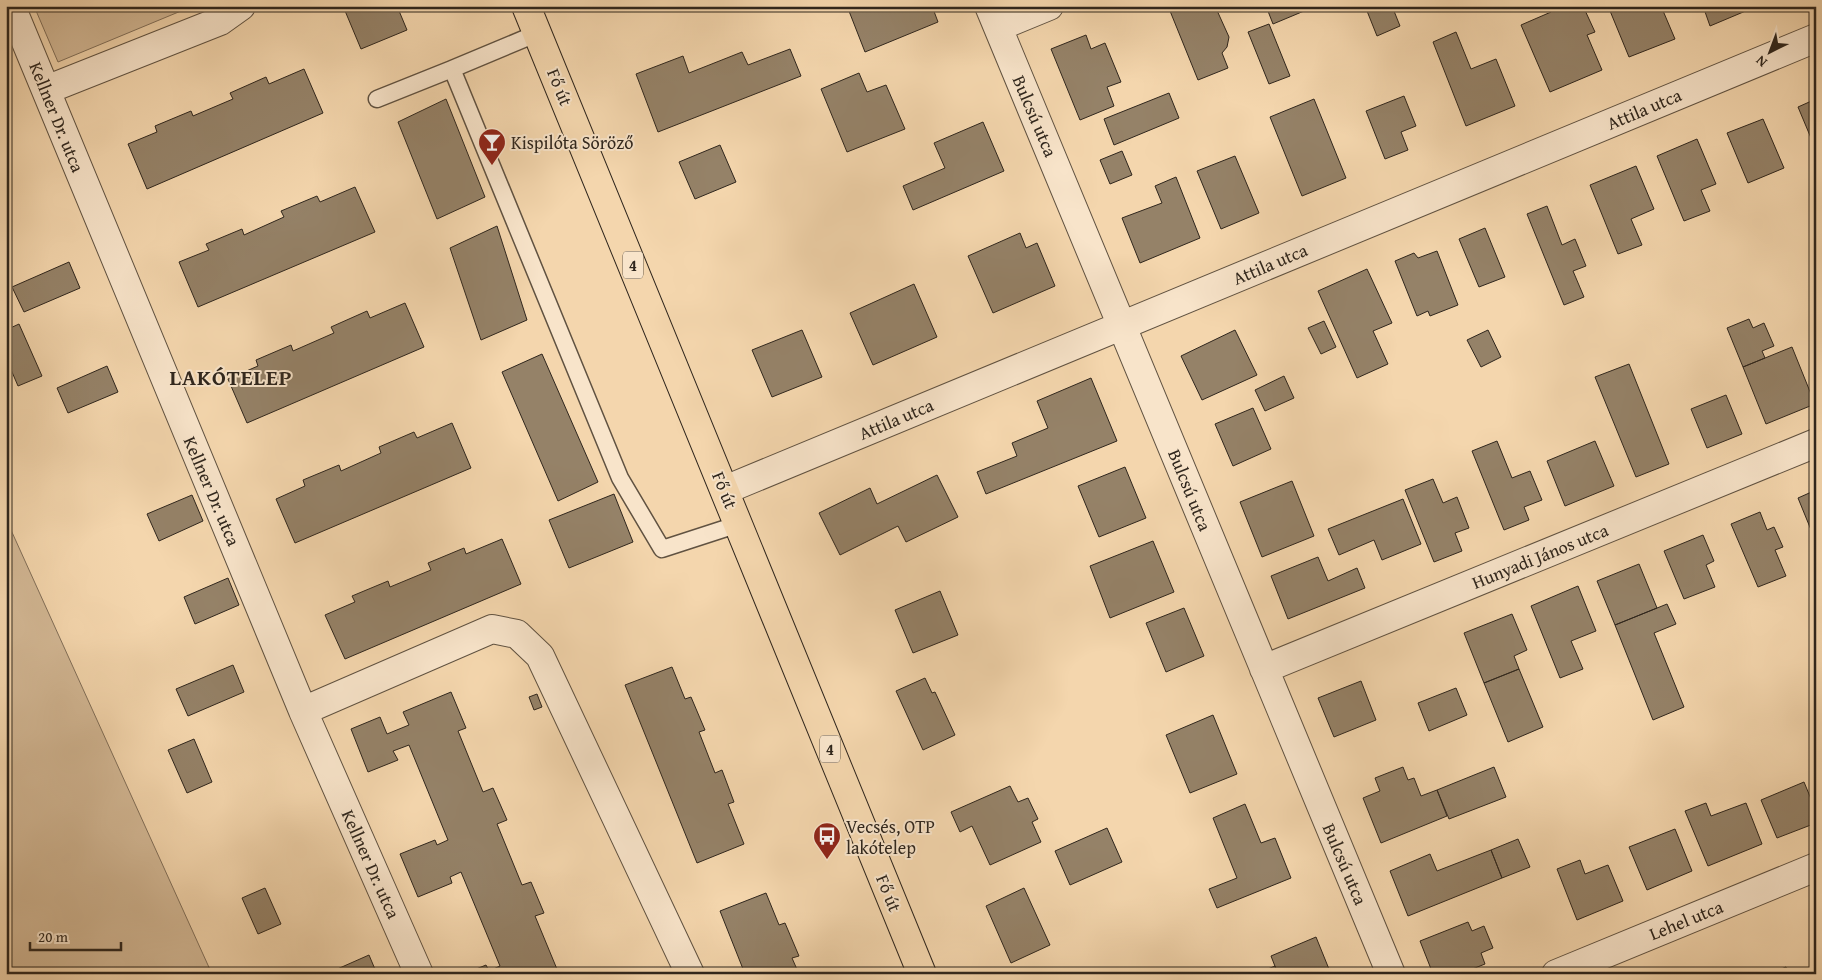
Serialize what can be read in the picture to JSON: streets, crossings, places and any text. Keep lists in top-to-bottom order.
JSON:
{
  "streets": {
    "main road": ["Fő út", "4"],
    "street": [
      "Attila utca",
      "Bulcsú utca",
      "Kellner Dr. utca",
      "Hunyadi János utca",
      "Lehel utca"
    ]
  },
  "crossings": [
    ["Fő út", "Attila utca"],
    ["Attila utca", "Bulcsú utca"],
    ["Bulcsú utca", "Hunyadi János utca"]
  ],
  "districts": ["LAKÓTELEP"],
  "places": {
    "bar": ["Kispilóta Söröző"],
    "bus stop": ["Vecsés, OTP lakótelep"]
  },
  "scale_bar": "20 m",
  "north": "bottom left"
}
